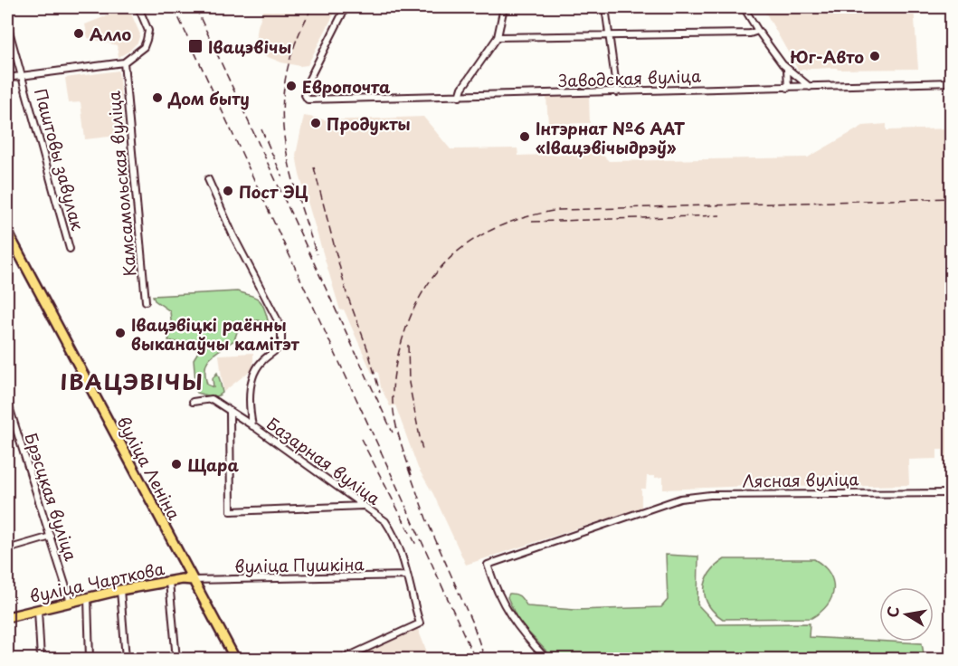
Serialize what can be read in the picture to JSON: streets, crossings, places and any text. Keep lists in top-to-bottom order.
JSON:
{
  "streets": {
    "main road": ["вуліца Леніна", "вуліца Чарткова"],
    "street": [
      "Заводская вуліца",
      "Паштовы завулак",
      "Камсамольская вуліца",
      "Базарная вуліца",
      "Лясная вуліца",
      "Брэсцкая вуліца",
      "вуліца Пушкіна"
    ]
  },
  "crossings": [
    ["Базарная вуліца", "вуліца Пушкіна"],
    ["вуліца Леніна", "вуліца Пушкіна"],
    ["вуліца Леніна", "вуліца Чарткова"],
    ["Брэсцкая вуліца", "вуліца Чарткова"],
    ["вуліца Пушкіна", "вуліца Чарткова"]
  ],
  "districts": ["ІВАЦЭВІЧЫ"],
  "places": {
    "other": [
      "Алло",
      "Юг-Авто",
      "Европочта",
      "Дом быту",
      "Продукты",
      "Інтэрнат №6 ААТ «Івацэвічыдрэў»",
      "Пост ЭЦ",
      "Івацэвіцкі раённы выканаўчы камітэт",
      "Щара"
    ],
    "transit": ["Івацэвічы"]
  },
  "north": "left"
}
